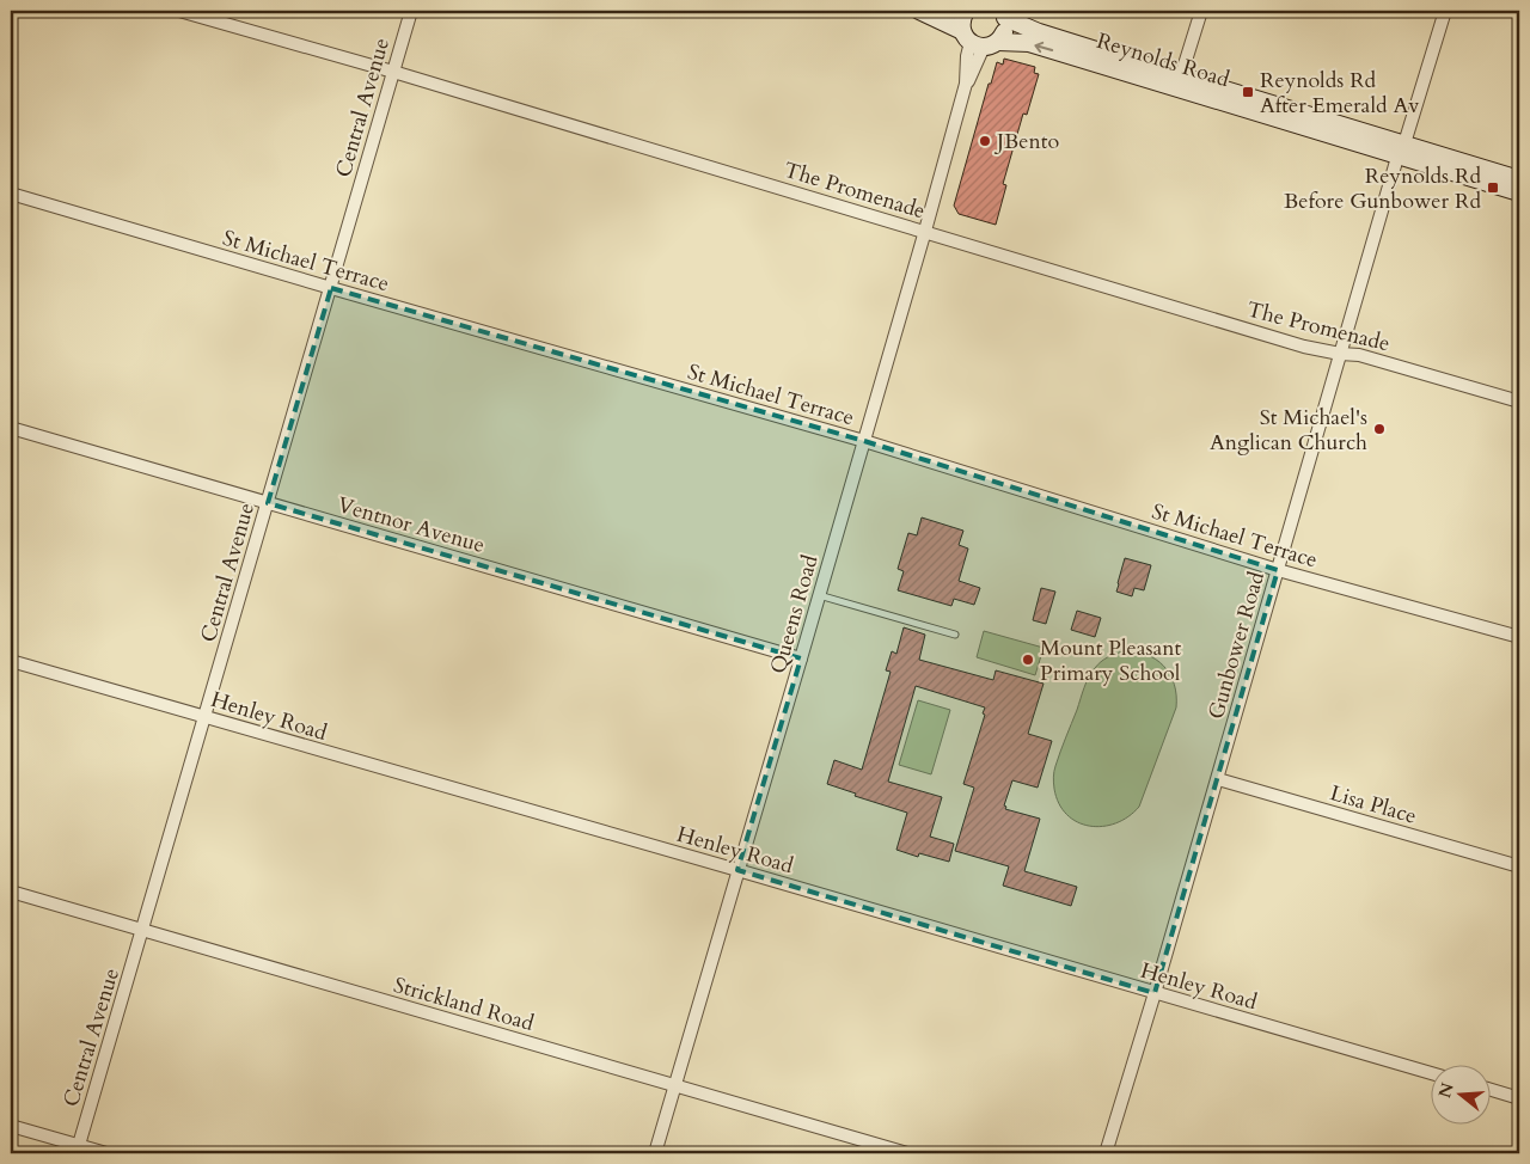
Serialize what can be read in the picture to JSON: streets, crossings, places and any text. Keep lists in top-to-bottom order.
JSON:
{
  "streets": {
    "main road": ["Reynolds Road"],
    "street": [
      "Central Avenue",
      "The Promenade",
      "St Michael Terrace",
      "Ventnor Avenue",
      "Queens Road",
      "Gunbower Road",
      "Henley Road",
      "Lisa Place",
      "Strickland Road"
    ]
  },
  "crossings": [
    ["Reynolds Road", "Queens Road"],
    ["Reynolds Road", "Gunbower Road"],
    ["Central Avenue", "The Promenade"],
    ["Central Avenue", "St Michael Terrace"],
    ["Central Avenue", "Ventnor Avenue"],
    ["Central Avenue", "Henley Road"],
    ["Central Avenue", "Strickland Road"],
    ["The Promenade", "Queens Road"],
    ["The Promenade", "Gunbower Road"],
    ["St Michael Terrace", "Queens Road"],
    ["St Michael Terrace", "Gunbower Road"],
    ["Ventnor Avenue", "Queens Road"],
    ["Queens Road", "Henley Road"],
    ["Queens Road", "Strickland Road"],
    ["Gunbower Road", "Henley Road"],
    ["Gunbower Road", "Lisa Place"]
  ],
  "places": {
    "transit": ["Reynolds Rd After Emerald Av", "Reynolds Rd Before Gunbower Rd"],
    "other": ["JBento", "St Michael's Anglican Church", "Mount Pleasant Primary School"]
  },
  "north": "left"
}
